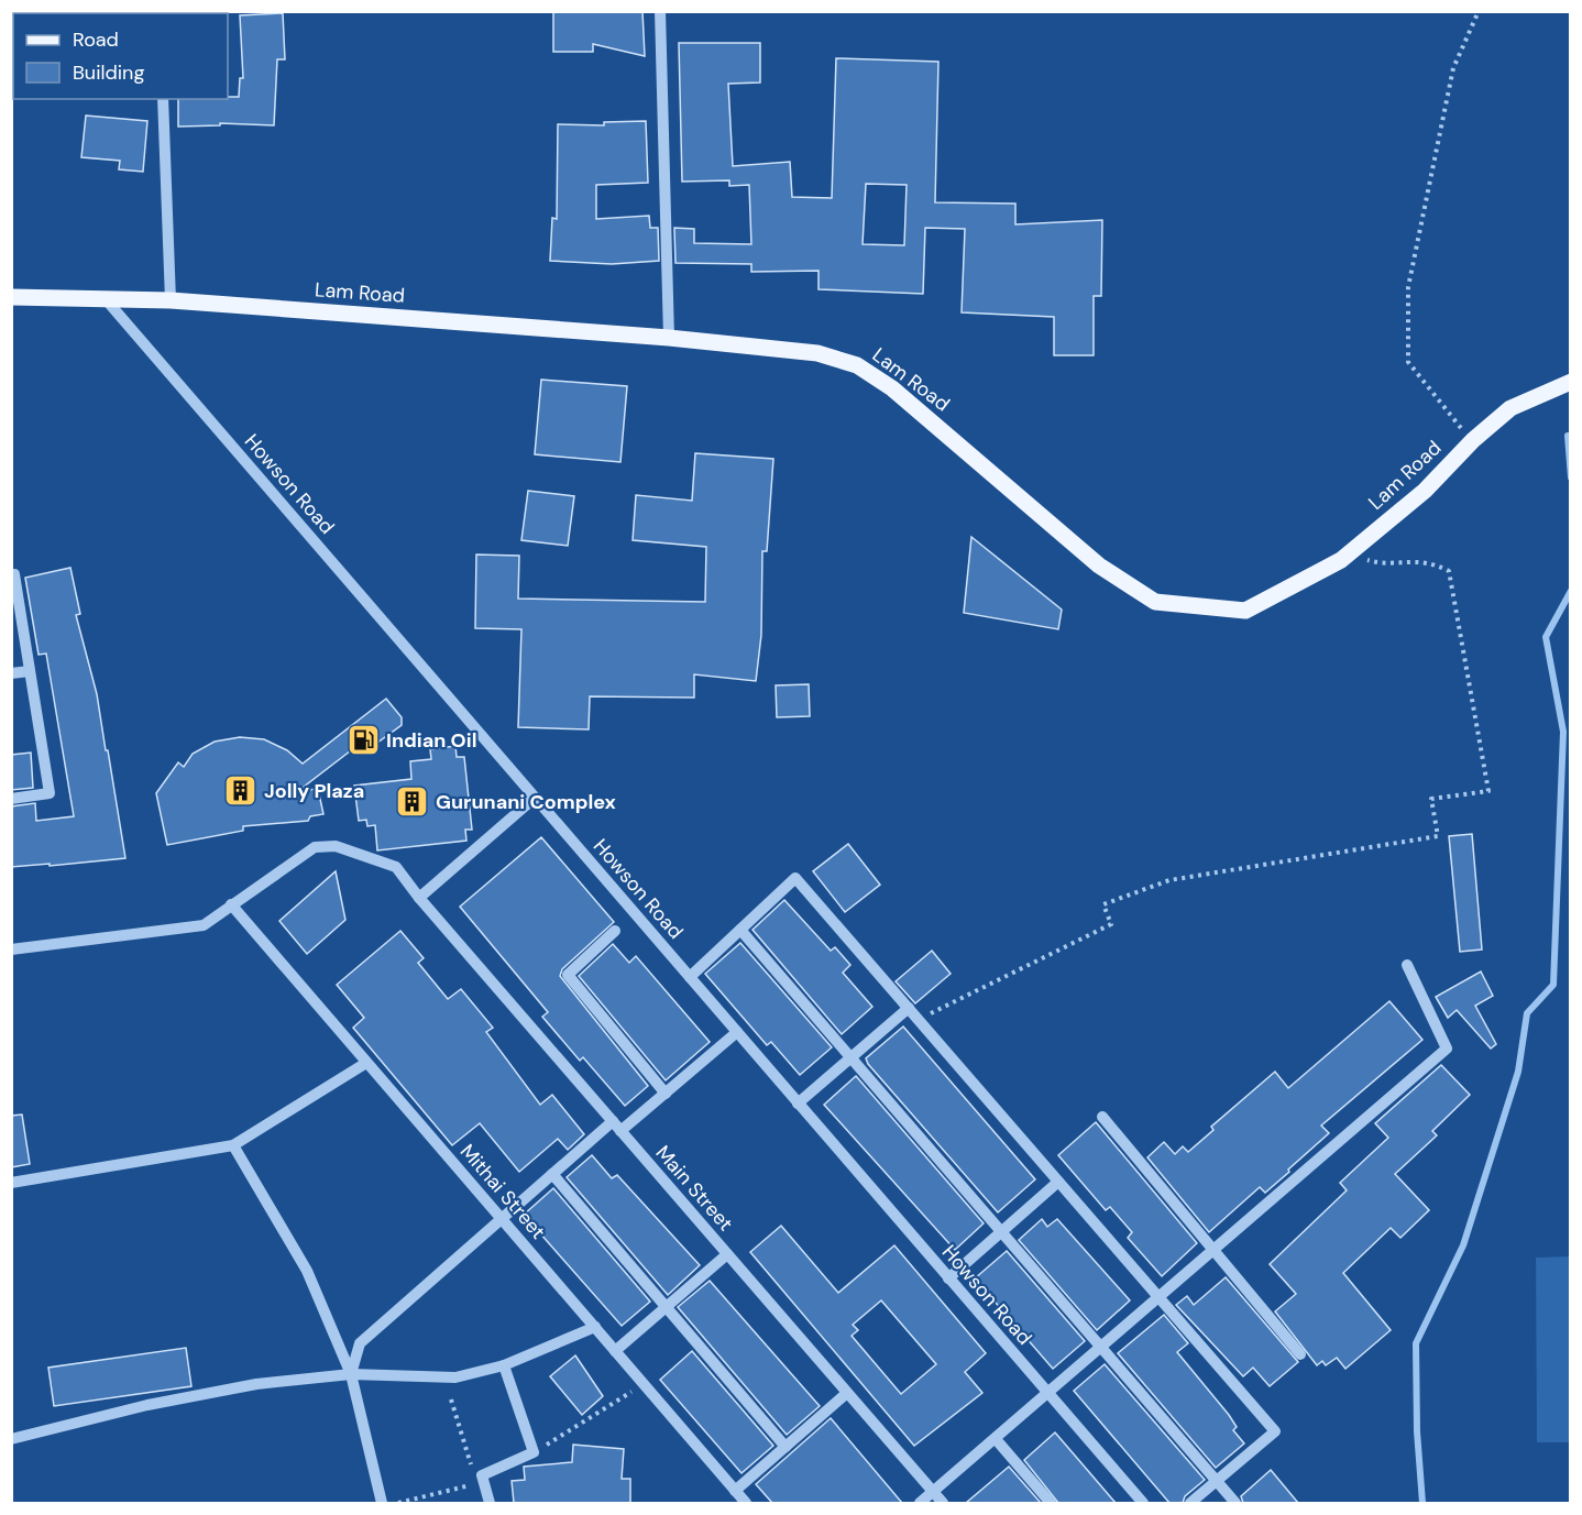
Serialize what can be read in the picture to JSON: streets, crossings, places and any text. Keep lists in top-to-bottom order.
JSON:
{
  "streets": {
    "main road": ["Lam Road"],
    "street": ["Howson Road", "Main Street", "Mithai Street"]
  },
  "crossings": [
    ["Lam Road", "Howson Road"],
    ["Main Street", "Mithai Street"]
  ],
  "places": {
    "fuel station": ["Indian Oil"],
    "building": ["Jolly Plaza", "Gurunani Complex"]
  },
  "legend": ["Road", "Building"]
}
